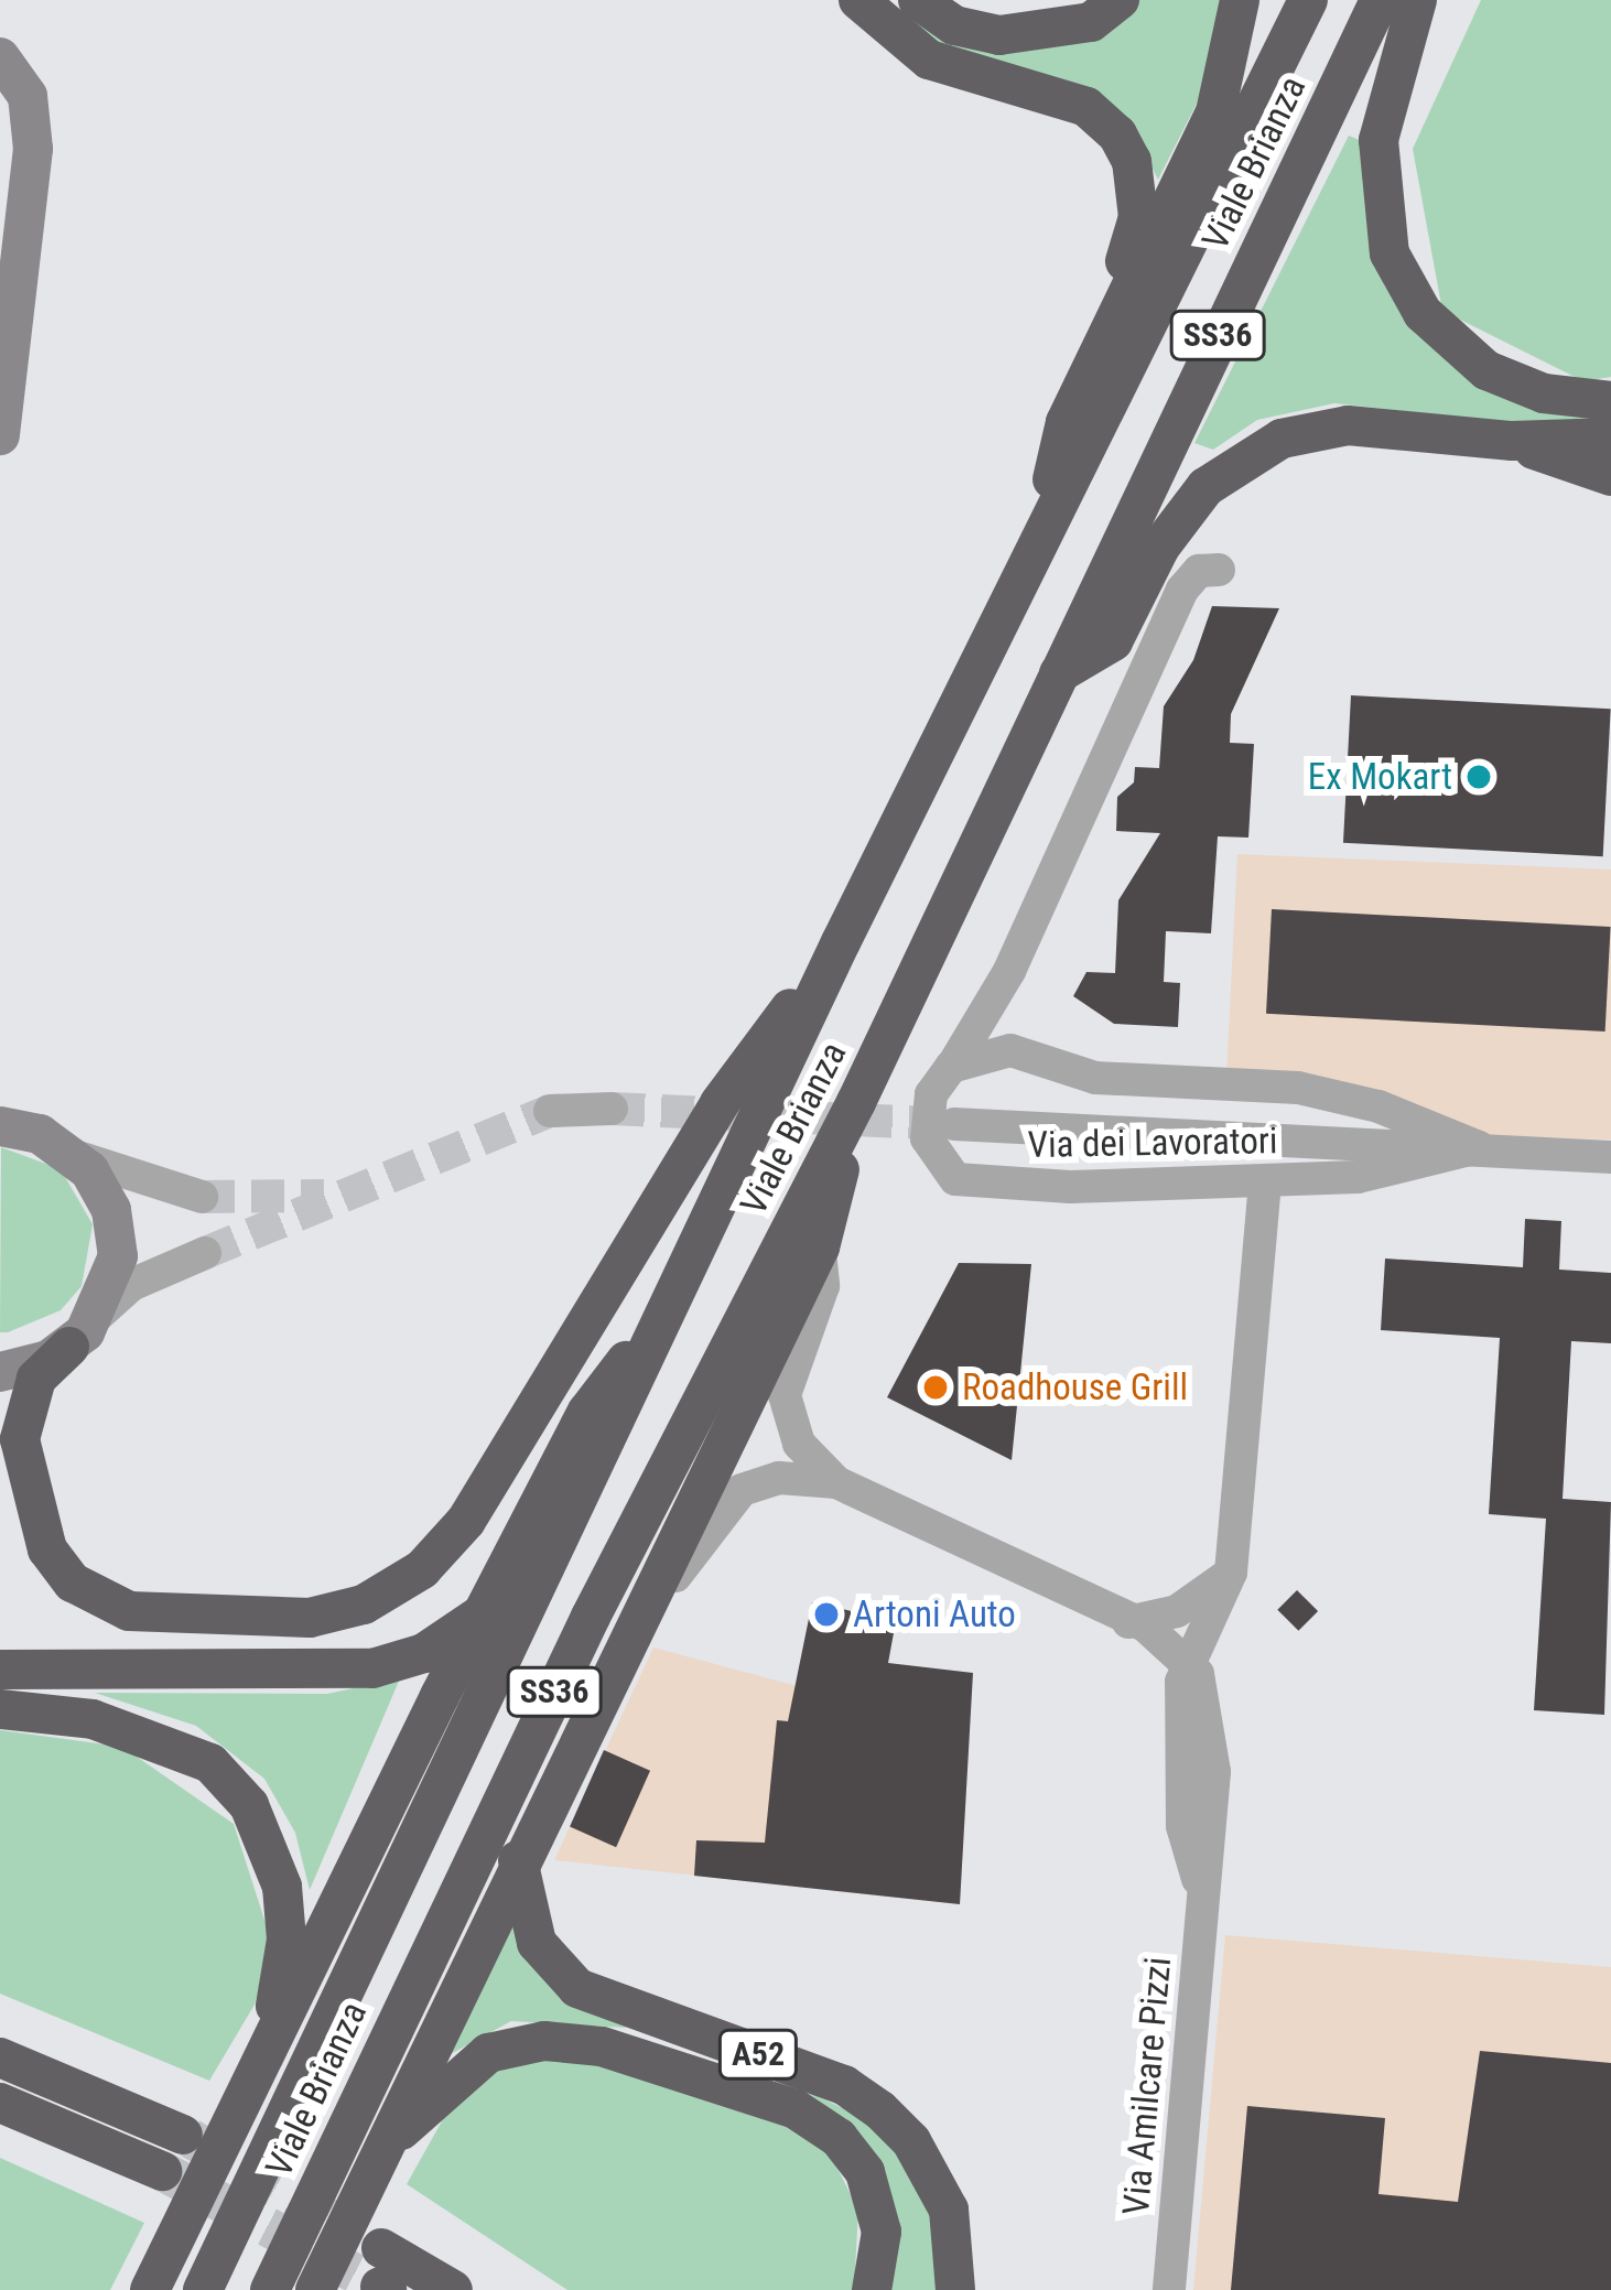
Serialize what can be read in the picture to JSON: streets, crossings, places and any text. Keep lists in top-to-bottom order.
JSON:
{
  "streets": {
    "highway": ["Viale Brianza", "SS36", "A52"],
    "street": ["Via dei Lavoratori", "Via Amilcare Pizzi"]
  },
  "places": ["Ex Mokart", "Roadhouse Grill", "Artoni Auto"]
}
